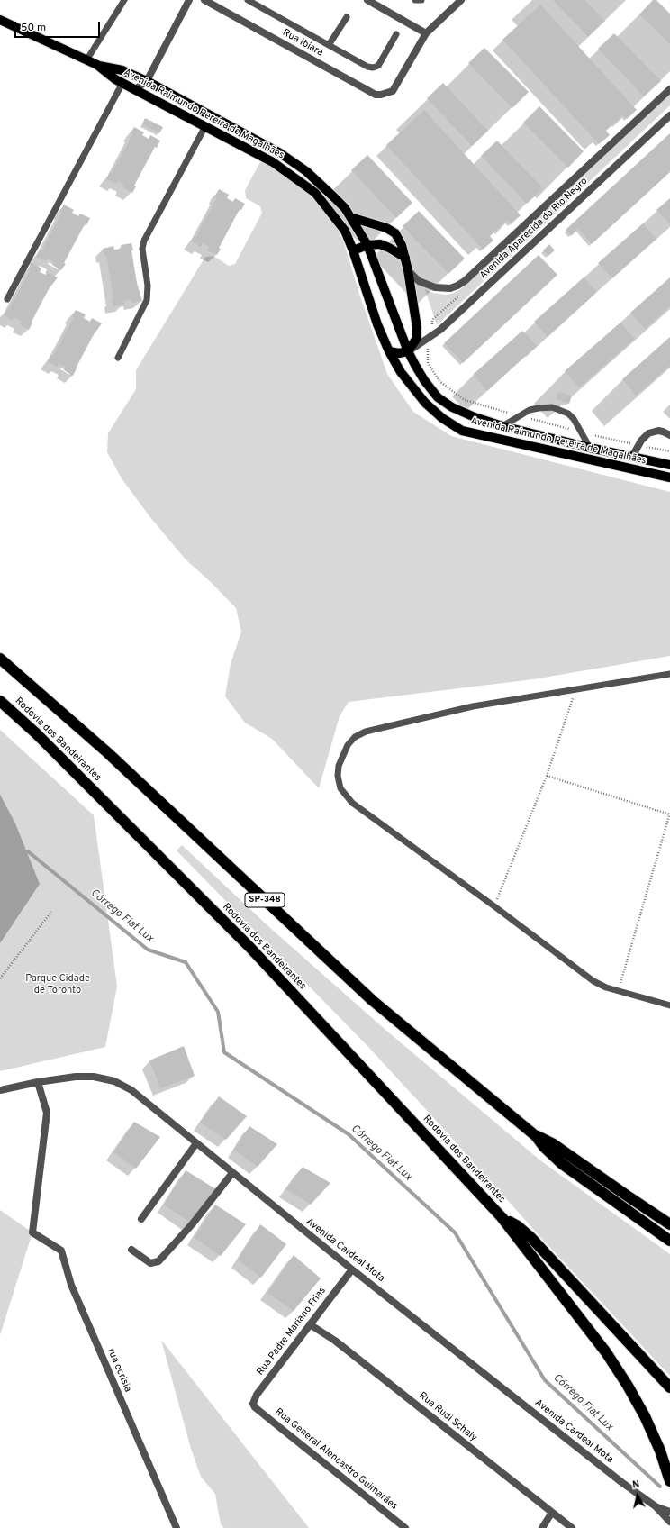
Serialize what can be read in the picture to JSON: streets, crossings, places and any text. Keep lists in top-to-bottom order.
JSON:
{
  "streets": {
    "highway": ["Rodovia dos Bandeirantes", "SP-348"],
    "main road": ["Avenida Raimundo Pereira de Magalhães"],
    "street": [
      "Rua Ibiara",
      "Avenida Aparecida do Rio Negro",
      "Avenida Cardeal Mota",
      "Rua Padre Mariano Frias",
      "rua ocrisia",
      "Rua Rudi Schaly",
      "Rua General Alencastro Guimarães"
    ]
  },
  "crossings": [
    ["Avenida Raimundo Pereira de Magalhães", "Avenida Aparecida do Rio Negro"],
    ["Avenida Cardeal Mota", "Rua Padre Mariano Frias"],
    ["Avenida Cardeal Mota", "rua ocrisia"],
    ["Rua Padre Mariano Frias", "Rua Rudi Schaly"],
    ["Rua Padre Mariano Frias", "Rua General Alencastro Guimarães"]
  ],
  "water": ["Córrego Fiat Lux"],
  "parks": ["Parque Cidade de Toronto"],
  "scale_bar": "50 m",
  "north": "top"
}
